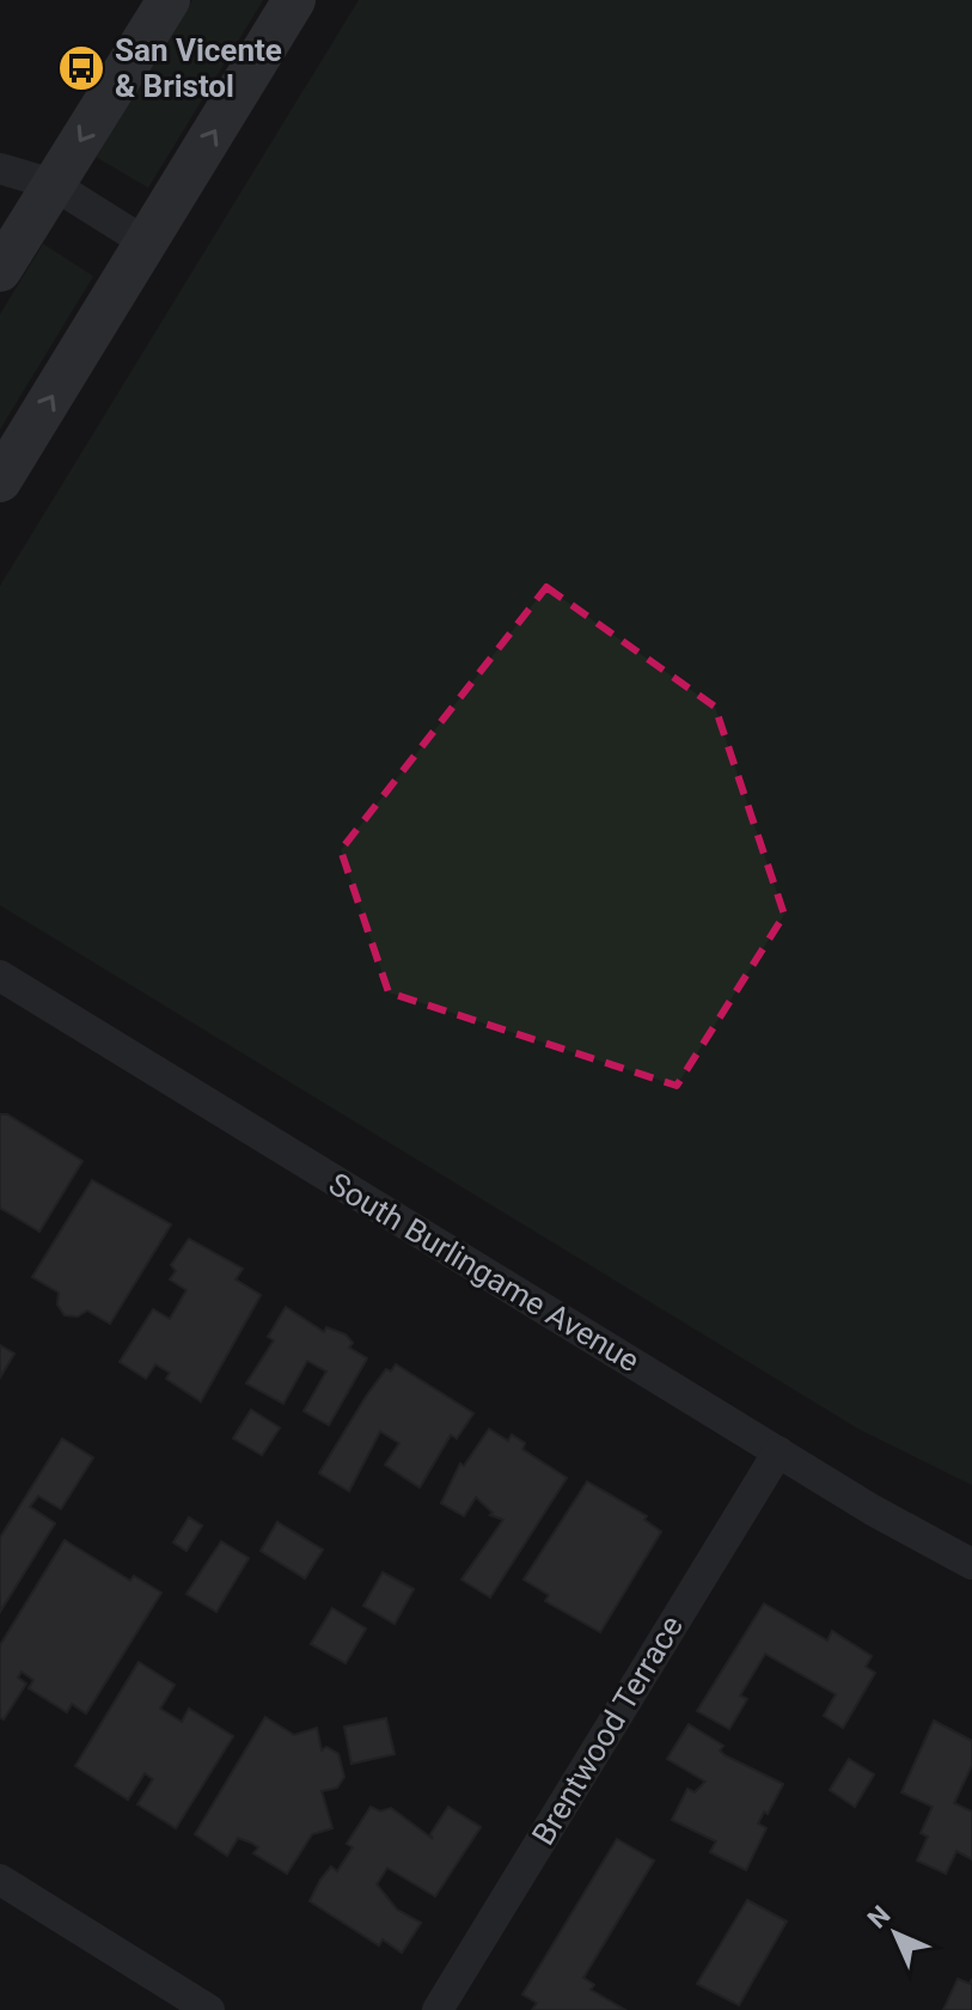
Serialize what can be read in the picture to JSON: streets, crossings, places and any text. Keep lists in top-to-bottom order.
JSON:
{
  "streets": {
    "street": ["South Burlingame Avenue", "Brentwood Terrace"]
  },
  "crossings": [
    ["South Burlingame Avenue", "Brentwood Terrace"]
  ],
  "places": {
    "bus stop": ["San Vicente & Bristol"]
  },
  "north": "top left"
}
